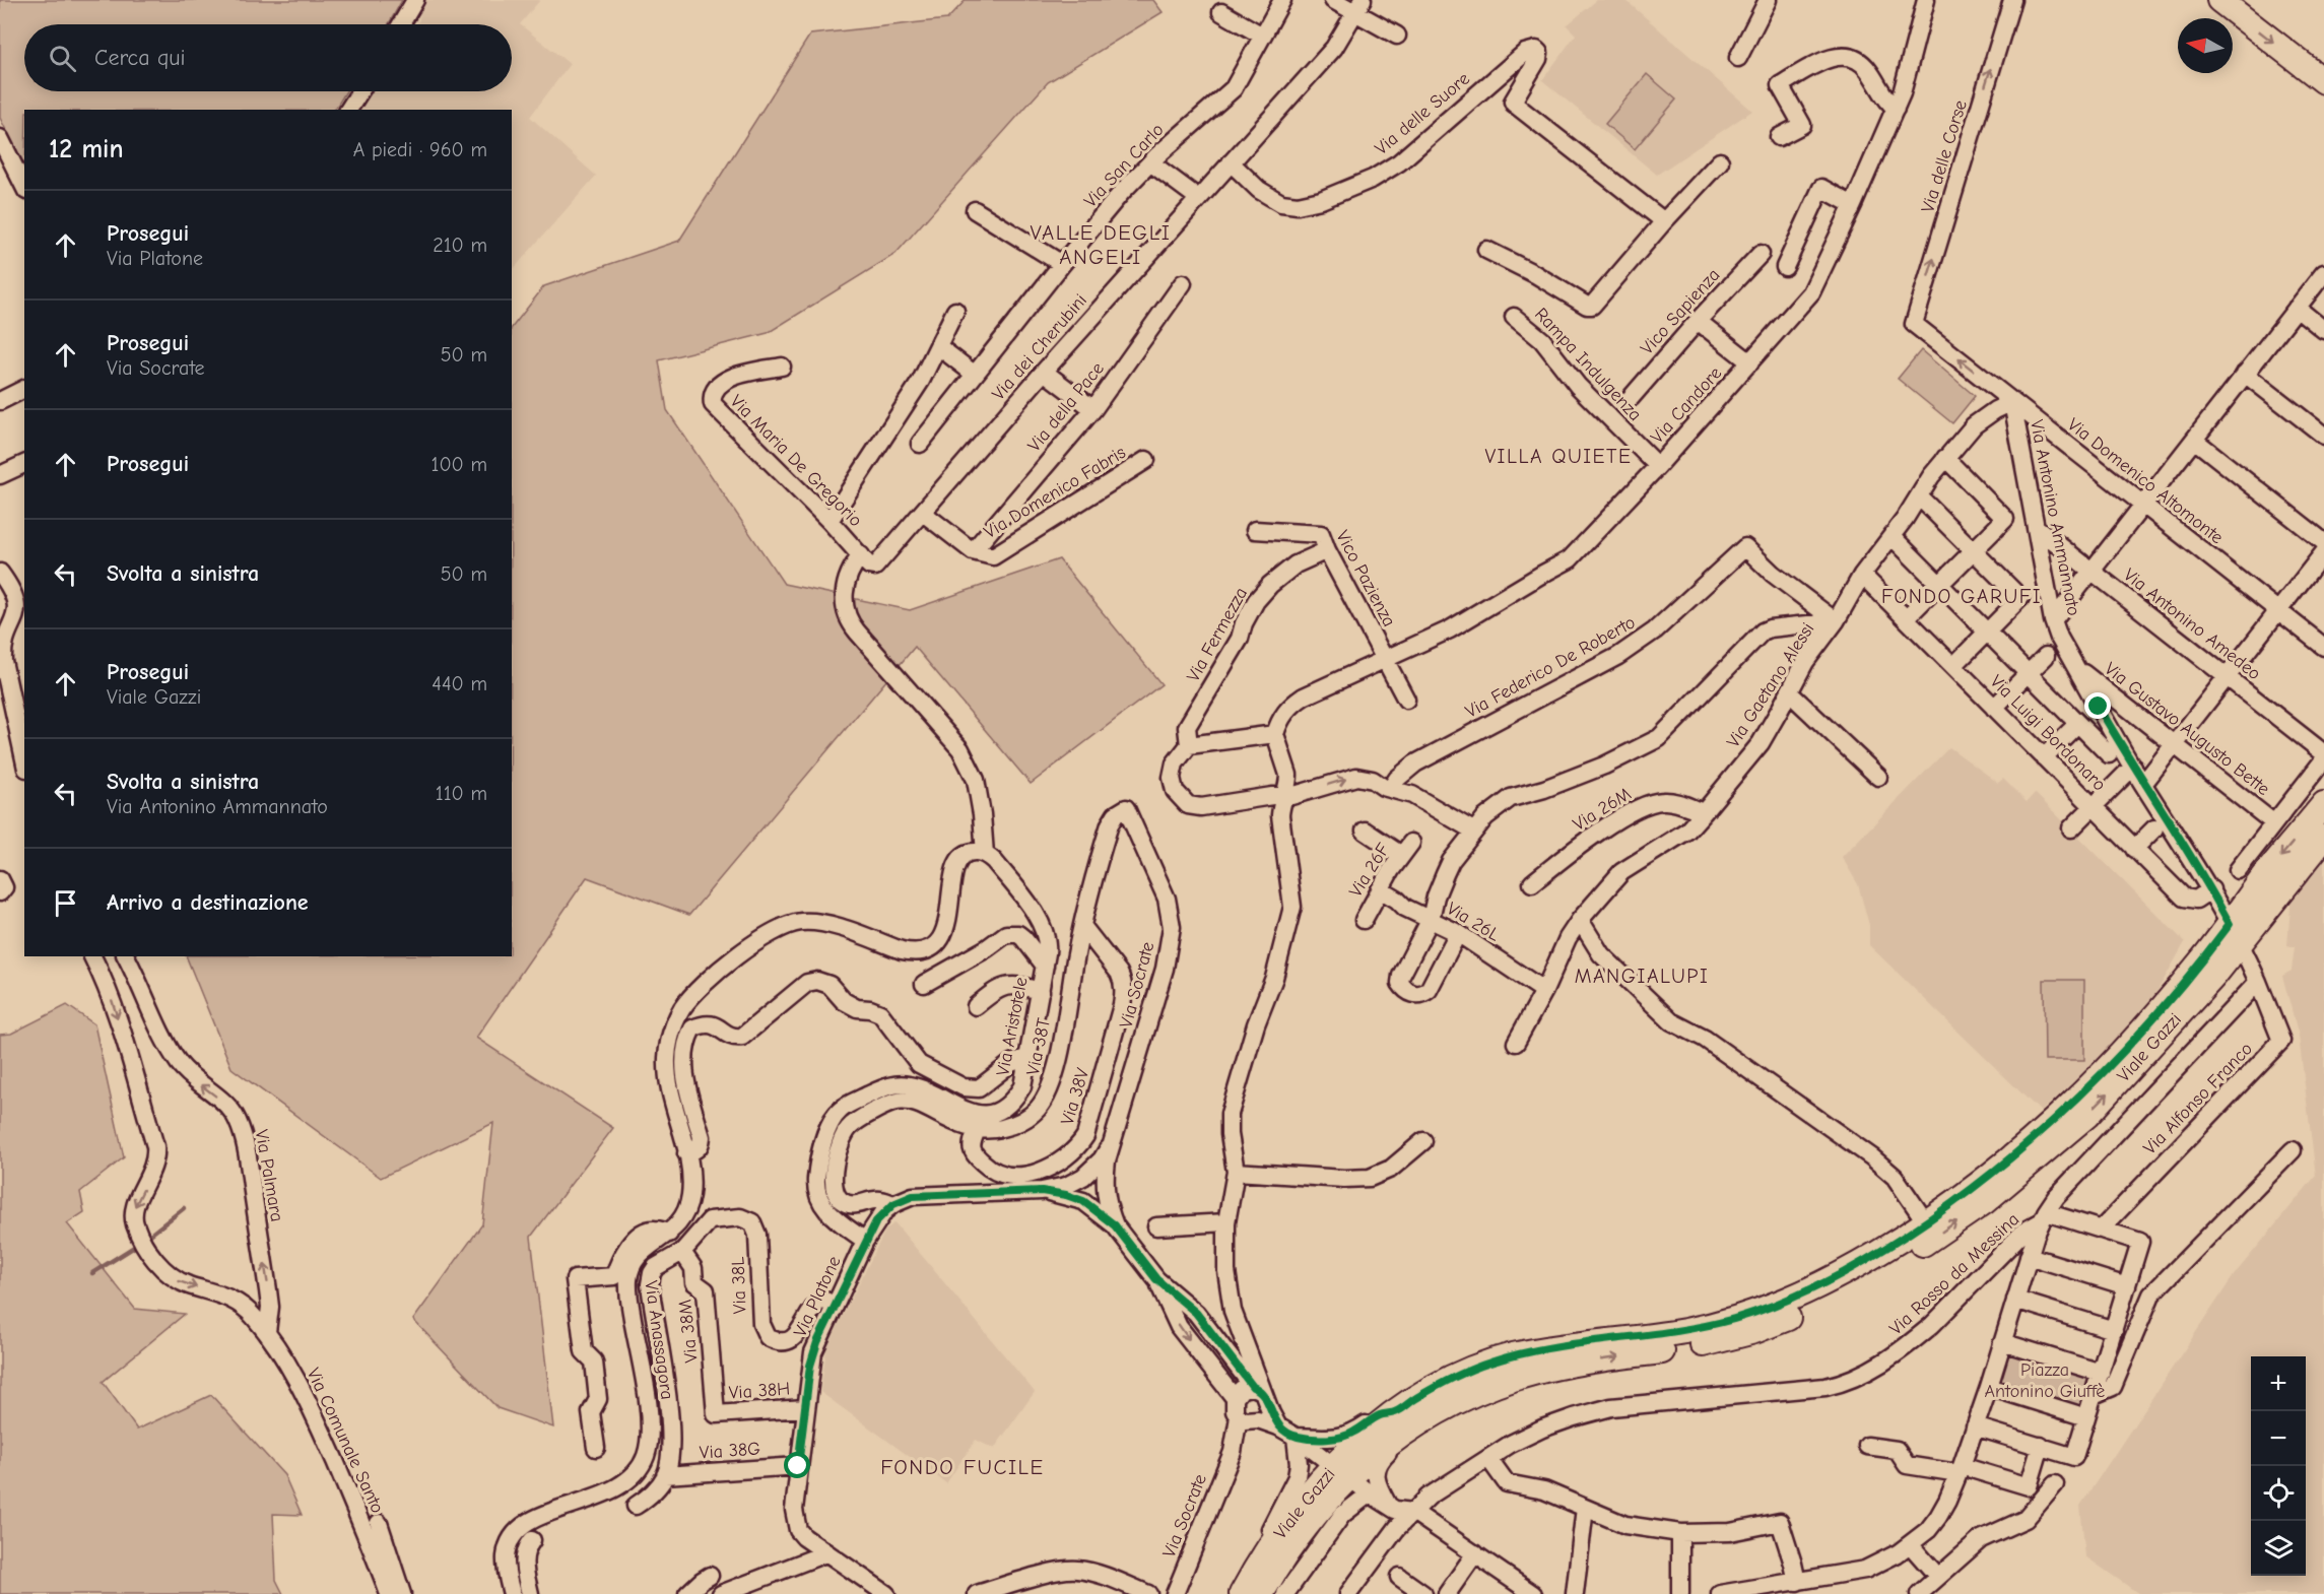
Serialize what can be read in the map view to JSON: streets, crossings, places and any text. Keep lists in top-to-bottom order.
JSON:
{
  "streets": {
    "main road": ["Viale Gazzi"],
    "street": [
      "Via delle Suore",
      "Via delle Corse",
      "Via San Carlo",
      "Vico Sapienza",
      "Via dei Cherubini",
      "Rampa Indulgenza",
      "Via Candore",
      "Via della Pace",
      "Via Maria De Gregorio",
      "Via Domenico Altomonte",
      "Via Domenico Fabris",
      "Via Antonino Ammannato",
      "Vico Pazienza",
      "Via Antonino Amedeo",
      "Via Fermezza",
      "Via Federico De Roberto",
      "Via Gaetano Alessi",
      "Via Gustavo Augusto Bette",
      "Via Luigi Bordonaro",
      "Via 26M",
      "Via 26F",
      "Via 26L",
      "Via Socrate",
      "Via Aristotele",
      "Via 38T",
      "Via 38V",
      "Via Alfonso Franco",
      "Via Palmara",
      "Via Rosso da Messina",
      "Via 38L",
      "Via Platone",
      "Via 38M",
      "Via Anassagora",
      "Via 38H",
      "Via Comunale Santo",
      "Via 38G"
    ]
  },
  "crossings": [
    ["Via delle Suore", "Via dei Cherubini"],
    ["Via delle Corse", "Via Domenico Altomonte"],
    ["Via dei Cherubini", "Via Maria De Gregorio"],
    ["Via dei Cherubini", "Via Domenico Fabris"],
    ["Rampa Indulgenza", "Via Candore"],
    ["Via Candore", "Vico Pazienza"],
    ["Via della Pace", "Via Domenico Fabris"],
    ["Via Domenico Altomonte", "Via Antonino Ammannato"],
    ["Via Domenico Altomonte", "Via Gaetano Alessi"],
    ["Via Antonino Ammannato", "Via Antonino Amedeo"],
    ["Via Antonino Ammannato", "Via Gaetano Alessi"],
    ["Via Antonino Ammannato", "Via Gustavo Augusto Bette"],
    ["Via Antonino Ammannato", "Via Luigi Bordonaro"],
    ["Via Antonino Ammannato", "Viale Gazzi"],
    ["Vico Pazienza", "Via Fermezza"],
    ["Via Federico De Roberto", "Via Gaetano Alessi"],
    ["Via Gaetano Alessi", "Via Luigi Bordonaro"],
    ["Via Gaetano Alessi", "Via 26M"],
    ["Via Gaetano Alessi", "Via 26L"],
    ["Via 26F", "Via 26L"],
    ["Via Socrate", "Via 38T"],
    ["Via Aristotele", "Via Platone"],
    ["Via Aristotele", "Via Anassagora"],
    ["Via 38T", "Via 38V"],
    ["Via 38T", "Via Platone"],
    ["Via Alfonso Franco", "Via Rosso da Messina"],
    ["Via Palmara", "Via Comunale Santo"],
    ["Via 38L", "Via Platone"],
    ["Via 38L", "Via 38M"],
    ["Via Platone", "Via 38H"],
    ["Via Platone", "Via 38G"],
    ["Via 38M", "Via 38H"]
  ],
  "one_way": ["Via delle Corse", "Via Palmara", "Via Comunale Santo"],
  "districts": [
    "VALLE DEGLI ANGELI",
    "VILLA QUIETE",
    "FONDO GARUFI",
    "MANGIALUPI",
    "FONDO FUCILE"
  ],
  "parks": ["Piazza Antonino Giuffè"],
  "north": "left",
  "page": {
    "search": "Cerca qui",
    "heading": ["12 min", "A piedi · 960 m"],
    "list": [
      ["Prosegui", "Via Platone", "210 m"],
      ["Prosegui", "Via Socrate", "50 m"],
      ["Prosegui", "100 m"],
      ["Svolta a sinistra", "50 m"],
      ["Prosegui", "Viale Gazzi", "440 m"],
      ["Svolta a sinistra", "Via Antonino Ammannato", "110 m"],
      "Arrivo a destinazione"
    ],
    "map_buttons": ["+", "−"]
  }
}
